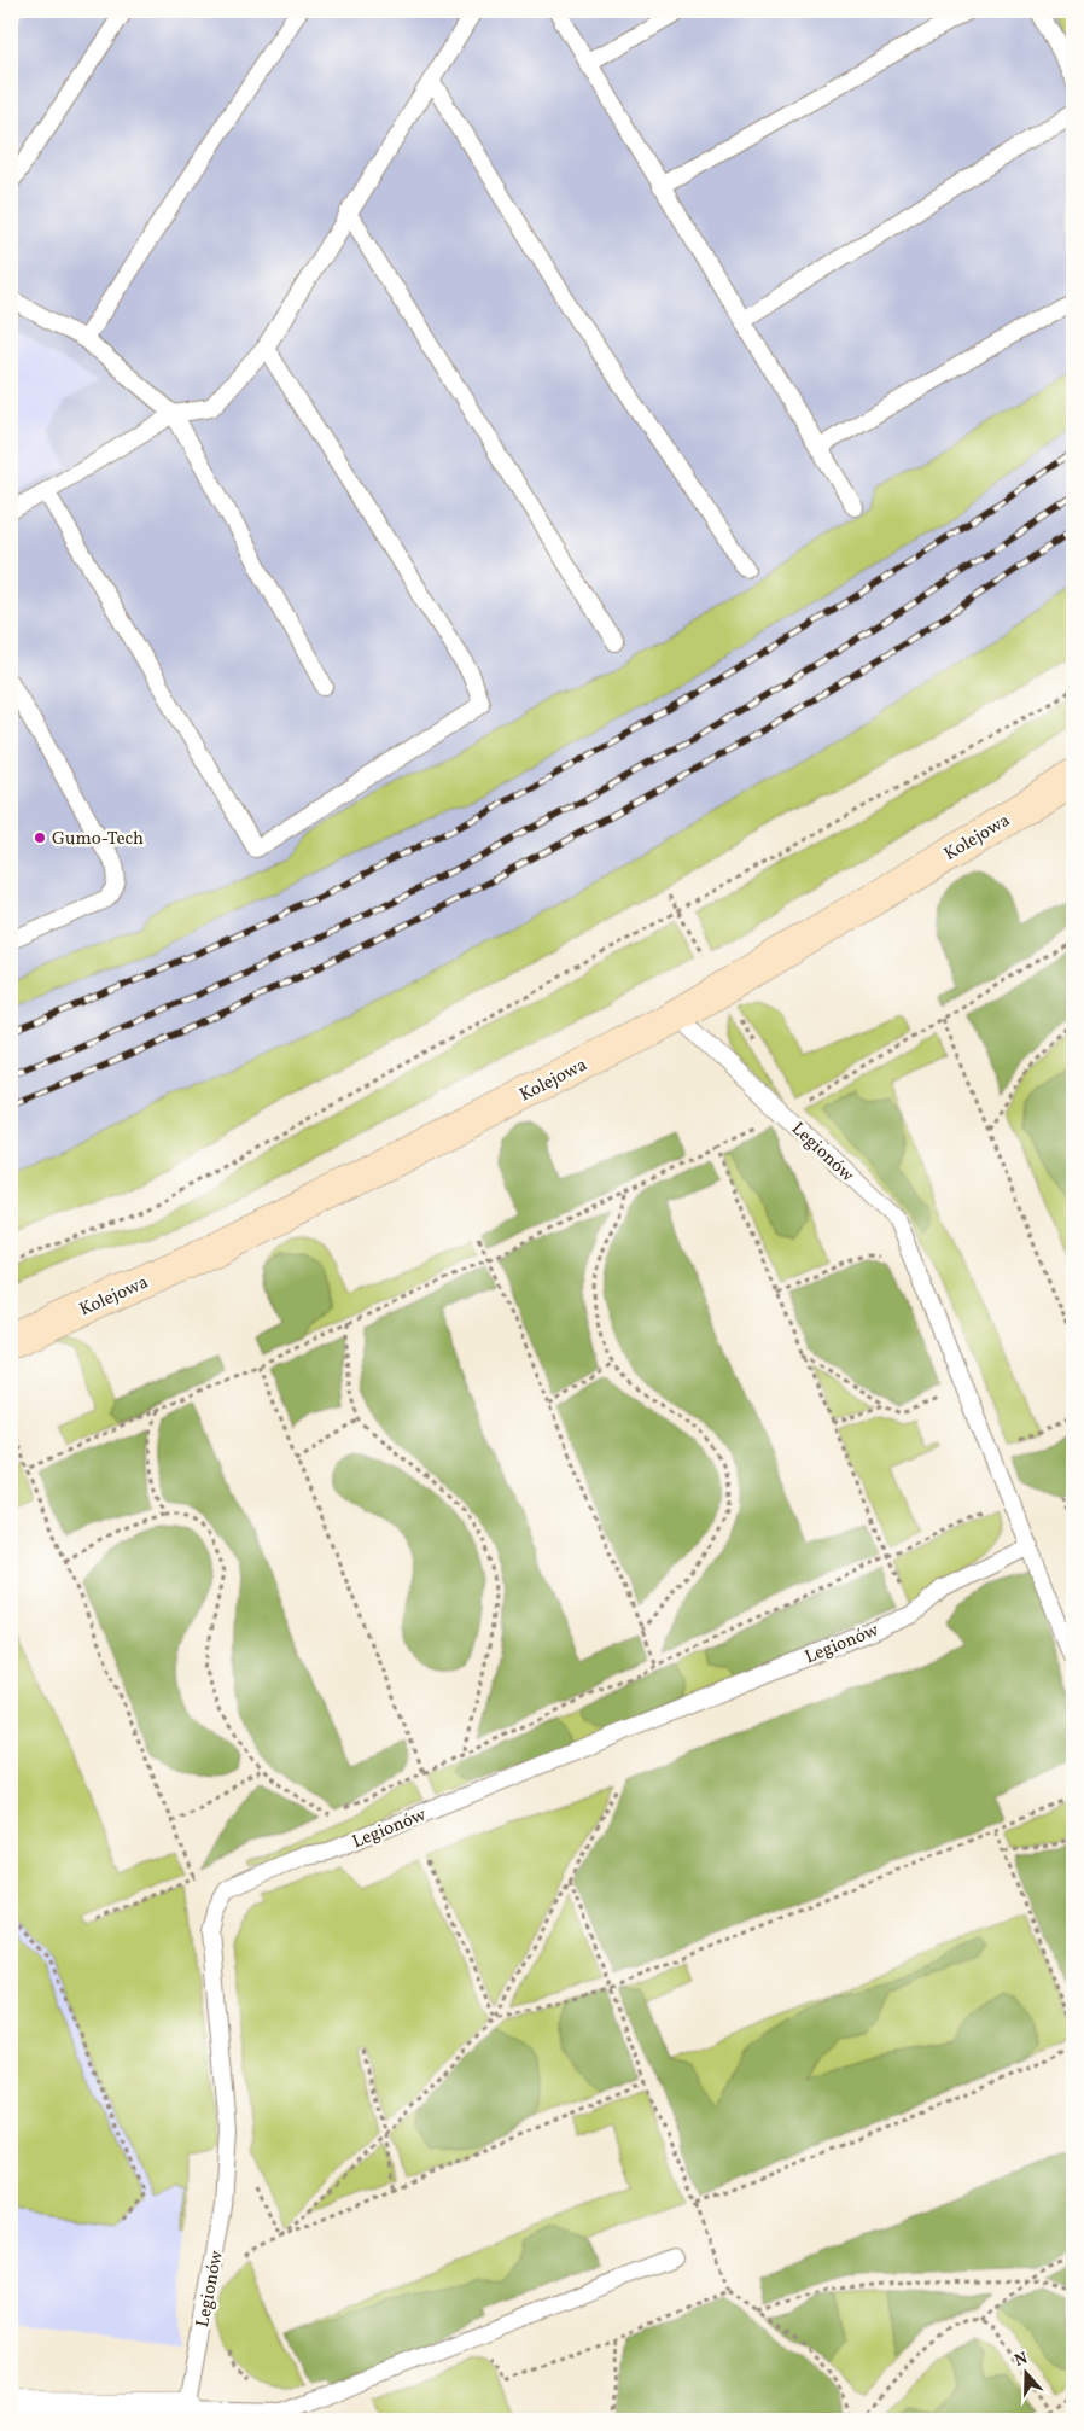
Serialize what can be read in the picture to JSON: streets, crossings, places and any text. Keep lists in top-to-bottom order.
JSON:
{
  "streets": {
    "street": ["Kolejowa"],
    "lane": ["Legionów"]
  },
  "crossings": [
    ["Kolejowa", "Legionów"]
  ],
  "places": ["Gumo-Tech"],
  "north": "top"
}
